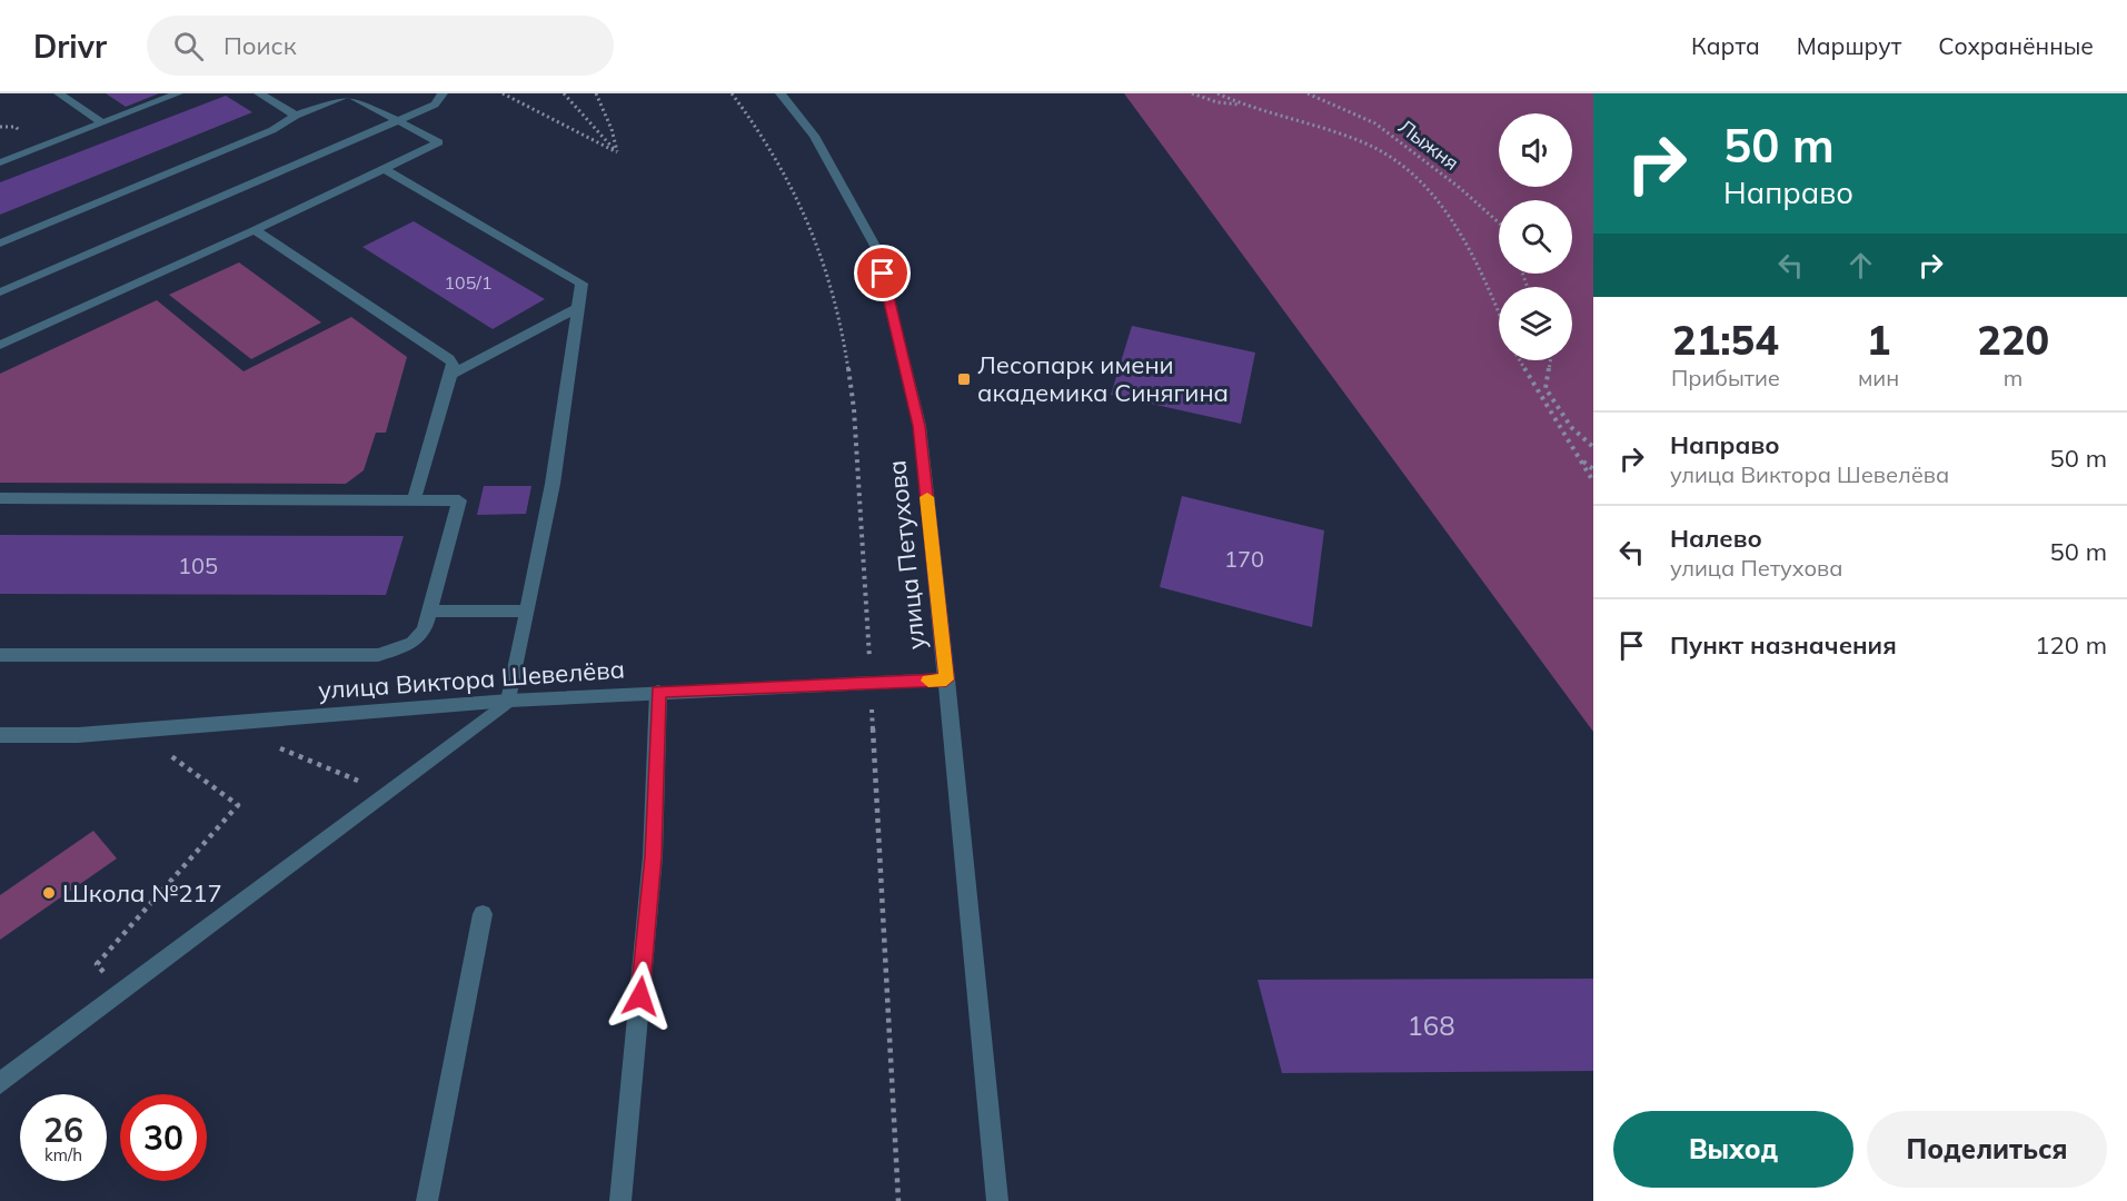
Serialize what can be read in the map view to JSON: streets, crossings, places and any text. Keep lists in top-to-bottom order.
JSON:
{
  "streets": {
    "street": ["улица Петухова", "улица Виктора Шевелёва"],
    "path": ["Лыжня"]
  },
  "crossings": [
    ["улица Петухова", "улица Виктора Шевелёва"]
  ],
  "places": {
    "transit": ["Лесопарк имени академика Синягина"],
    "other": ["Школа №217"]
  },
  "house_numbers": [
    "105/1",
    "170",
    "105",
    "168"
  ],
  "page": {
    "header": "Drivr",
    "search": "Поиск",
    "nav": ["Карта", "Маршрут", "Сохранённые"],
    "turn": ["50 m", "Направо"],
    "eta": [
      "21:54",
      "Прибытие",
      "1",
      "мин",
      "220",
      "m"
    ],
    "list": [
      {
        "name": "Направо",
        "note": "улица Виктора Шевелёва",
        "value": "50 m"
      },
      {
        "name": "Налево",
        "note": "улица Петухова",
        "value": "50 m"
      },
      {
        "name": "Пункт назначения",
        "value": "120 m"
      }
    ],
    "speed": "26 km/h",
    "limit": "30",
    "buttons": ["Выход", "Поделиться"]
  }
}
